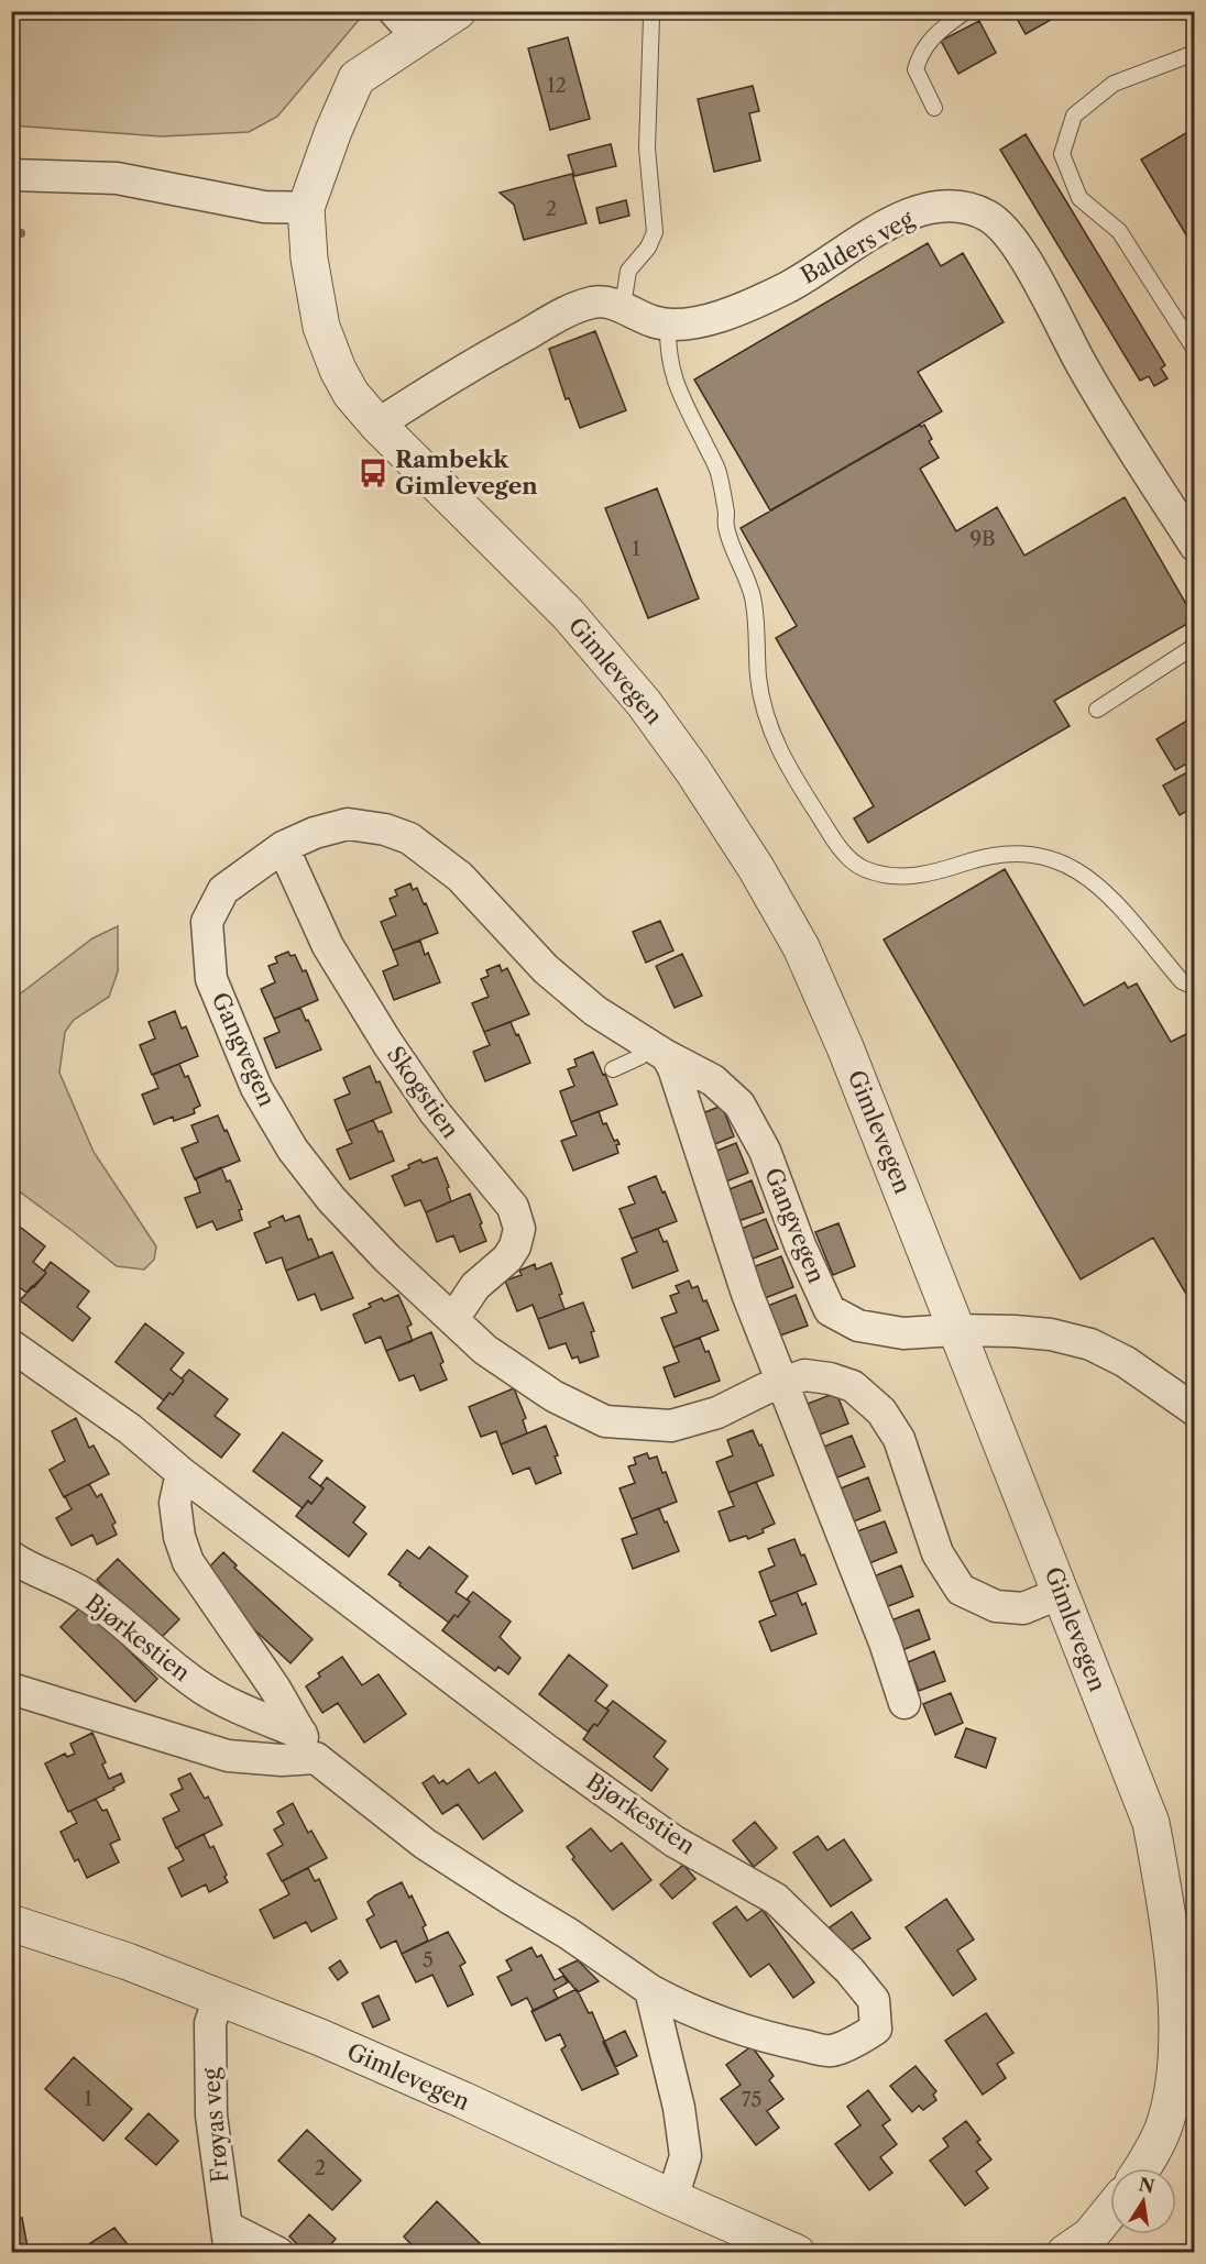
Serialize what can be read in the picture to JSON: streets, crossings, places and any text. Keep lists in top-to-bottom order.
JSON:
{
  "streets": {
    "street": [
      "Balders veg",
      "Gimlevegen",
      "Gangvegen",
      "Skogstien",
      "Bjørkestien",
      "Frøyas veg"
    ]
  },
  "crossings": [
    ["Balders veg", "Gimlevegen"],
    ["Gimlevegen", "Gangvegen"],
    ["Gimlevegen", "Frøyas veg"],
    ["Gangvegen", "Skogstien"]
  ],
  "places": {
    "bus stop": ["Rambekk Gimlevegen"]
  },
  "house_numbers": [
    "12",
    "2",
    "9B",
    "1",
    "5",
    "1",
    "75",
    "2"
  ],
  "north": "top"
}
